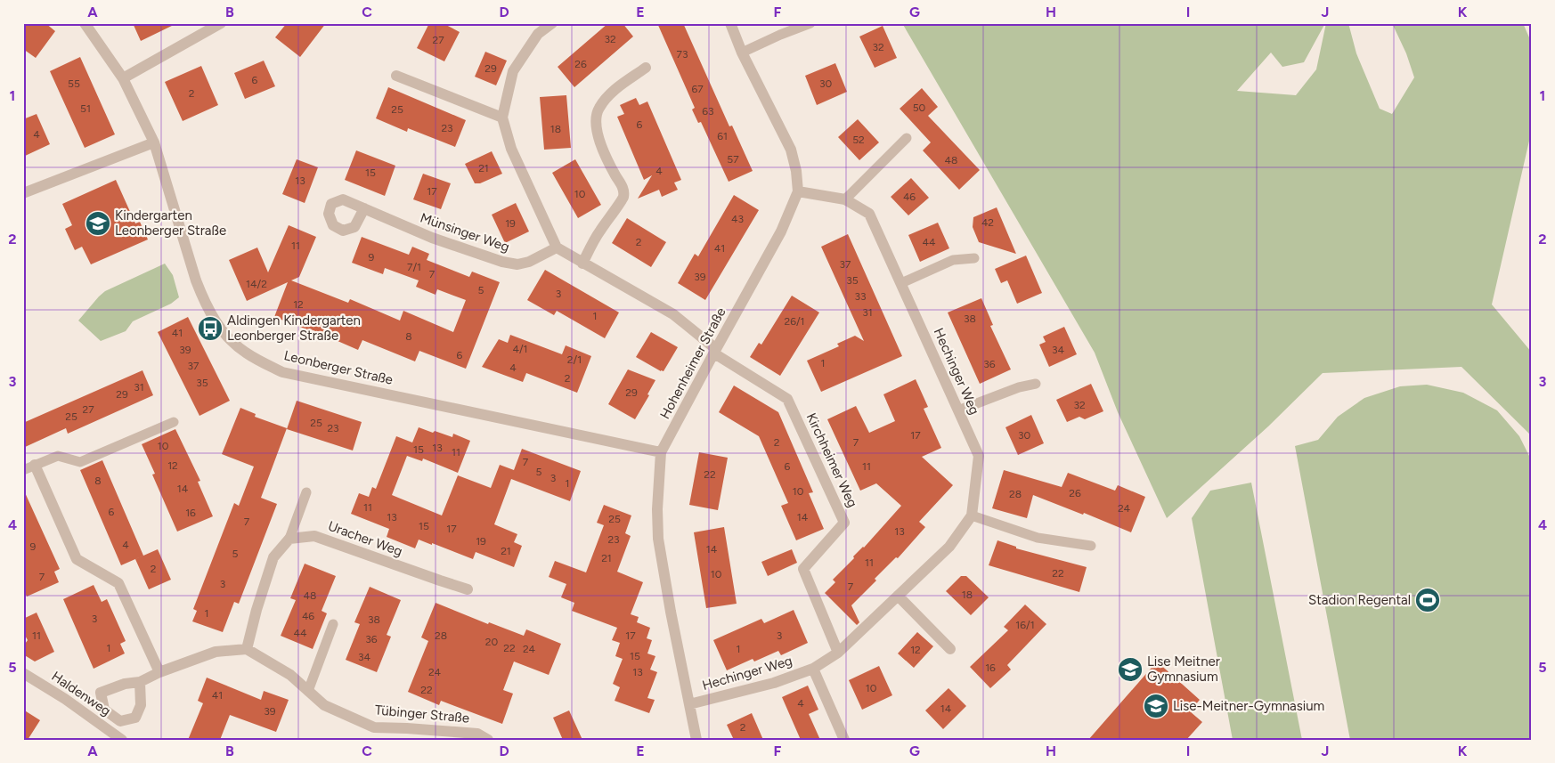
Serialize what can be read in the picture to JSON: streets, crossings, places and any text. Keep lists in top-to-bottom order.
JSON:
{
  "streets": {
    "street": [
      "Münsinger Weg",
      "Hohenheimer Straße",
      "Leonberger Straße",
      "Hechinger Weg",
      "Kirchheimer Weg",
      "Uracher Weg",
      "Haldenweg",
      "Tübinger Straße"
    ]
  },
  "crossings": [
    ["Hohenheimer Straße", "Leonberger Straße"],
    ["Hohenheimer Straße", "Hechinger Weg"],
    ["Hohenheimer Straße", "Kirchheimer Weg"],
    ["Hechinger Weg", "Kirchheimer Weg"]
  ],
  "places": {
    "school or university": ["Kindergarten Leonberger Straße", "Lise Meitner Gymnasium", "Lise-Meitner-Gymnasium"],
    "bus stop": ["Aldingen Kindergarten Leonberger Straße"],
    "sports": ["Stadion Regental"]
  },
  "house_numbers": [
    "32",
    "27",
    "32",
    "73",
    "26",
    "29",
    "6",
    "55",
    "30",
    "67",
    "2",
    "50",
    "51",
    "25",
    "63",
    "6",
    "23",
    "18",
    "4",
    "61",
    "52",
    "57",
    "48",
    "21",
    "4",
    "15",
    "13",
    "17",
    "10",
    "46",
    "43",
    "42",
    "19",
    "2",
    "44",
    "11",
    "41",
    "9",
    "37",
    "7/1",
    "7",
    "39",
    "35",
    "14/2",
    "5",
    "3",
    "33",
    "12",
    "31",
    "1",
    "38",
    "26/1",
    "41",
    "8",
    "4/1",
    "39",
    "34",
    "6",
    "2/1",
    "1",
    "36",
    "37",
    "4",
    "2",
    "35",
    "31",
    "29",
    "29",
    "32",
    "27",
    "25",
    "25",
    "23",
    "17",
    "30",
    "2",
    "7",
    "10",
    "13",
    "15",
    "11",
    "7",
    "12",
    "6",
    "11",
    "5",
    "22",
    "3",
    "8",
    "1",
    "14",
    "10",
    "26",
    "28",
    "11",
    "24",
    "6",
    "16",
    "13",
    "14",
    "25",
    "7",
    "15",
    "17",
    "13",
    "23",
    "19",
    "4",
    "9",
    "14",
    "21",
    "5",
    "21",
    "11",
    "2",
    "22",
    "10",
    "7",
    "3",
    "7",
    "18",
    "48",
    "1",
    "46",
    "3",
    "38",
    "16/1",
    "44",
    "11",
    "28",
    "17",
    "3",
    "36",
    "20",
    "1",
    "22",
    "24",
    "1",
    "12",
    "15",
    "34",
    "16",
    "24",
    "13",
    "10",
    "22",
    "41",
    "4",
    "14",
    "39",
    "2"
  ],
  "grid": {
    "columns": [
      "A",
      "B",
      "C",
      "D",
      "E",
      "F",
      "G",
      "H",
      "I",
      "J",
      "K"
    ],
    "rows": [
      "1",
      "2",
      "3",
      "4",
      "5"
    ]
  }
}
